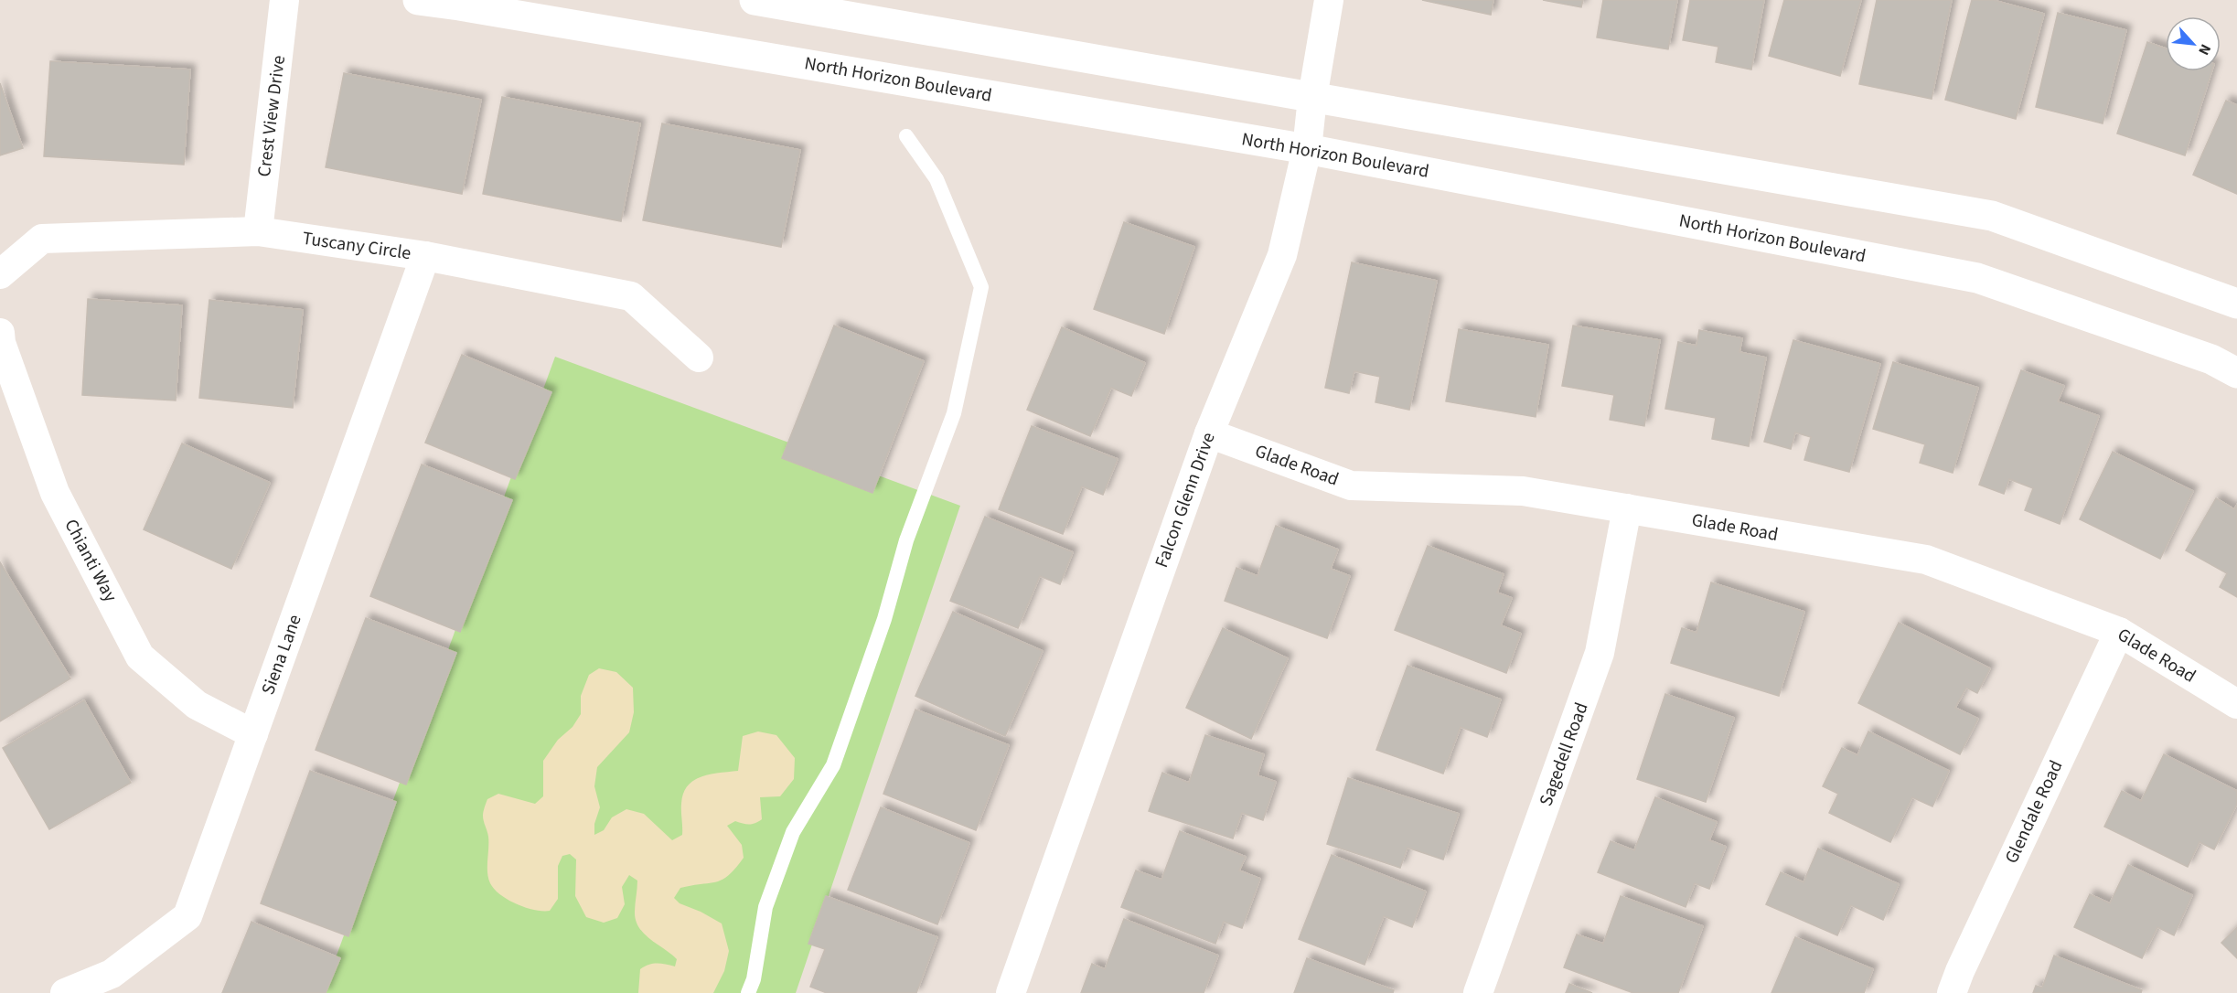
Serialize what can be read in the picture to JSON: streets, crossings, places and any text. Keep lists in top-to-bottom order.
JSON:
{
  "streets": {
    "street": [
      "North Horizon Boulevard",
      "Crest View Drive",
      "Tuscany Circle",
      "Glade Road",
      "Falcon Glenn Drive",
      "Chianti Way",
      "Siena Lane",
      "Sagedell Road",
      "Glendale Road"
    ]
  },
  "crossings": [
    ["North Horizon Boulevard", "Falcon Glenn Drive"],
    ["Crest View Drive", "Tuscany Circle"],
    ["Tuscany Circle", "Siena Lane"],
    ["Glade Road", "Falcon Glenn Drive"],
    ["Glade Road", "Sagedell Road"],
    ["Glade Road", "Glendale Road"],
    ["Chianti Way", "Siena Lane"]
  ],
  "north": "bottom right"
}
